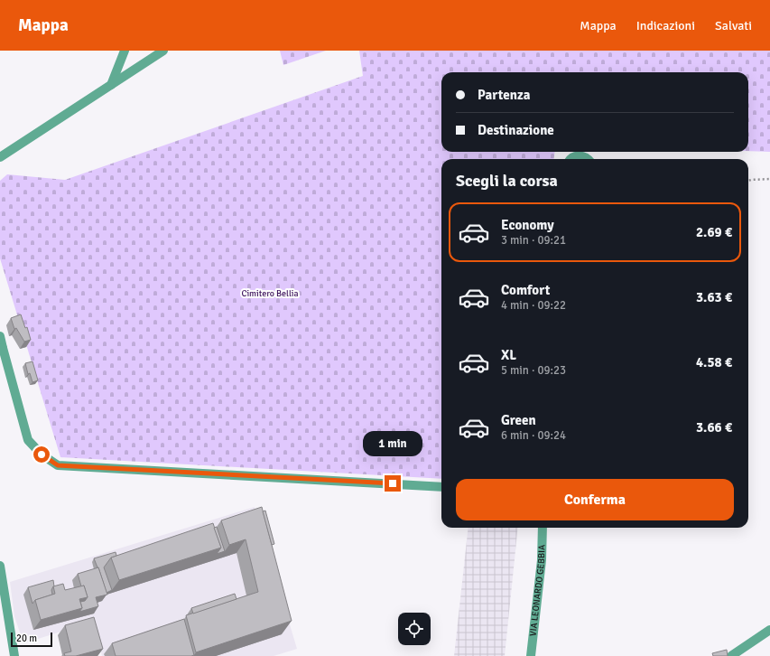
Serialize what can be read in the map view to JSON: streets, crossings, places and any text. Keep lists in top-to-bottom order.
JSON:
{
  "streets": {
    "street": ["VIA LEONARDO GEBBIA"]
  },
  "parks": ["Cimitero Bellia"],
  "scale_bar": "20 m",
  "page": {
    "header": "Mappa",
    "nav": ["Mappa", "Indicazioni", "Salvati"],
    "banner": ["Partenza", "Destinazione"],
    "heading": "Scegli la corsa",
    "list": [
      {
        "name": "Economy",
        "note": "3 min · 09:21",
        "value": "2.69 €"
      },
      {
        "name": "Comfort",
        "note": "4 min · 09:22",
        "value": "3.63 €"
      },
      {
        "name": "XL",
        "note": "5 min · 09:23",
        "value": "4.58 €"
      },
      {
        "name": "Green",
        "note": "6 min · 09:24",
        "value": "3.66 €"
      }
    ],
    "bubble": "1 min",
    "buttons": "Conferma",
    "scale": "20 m"
  }
}
